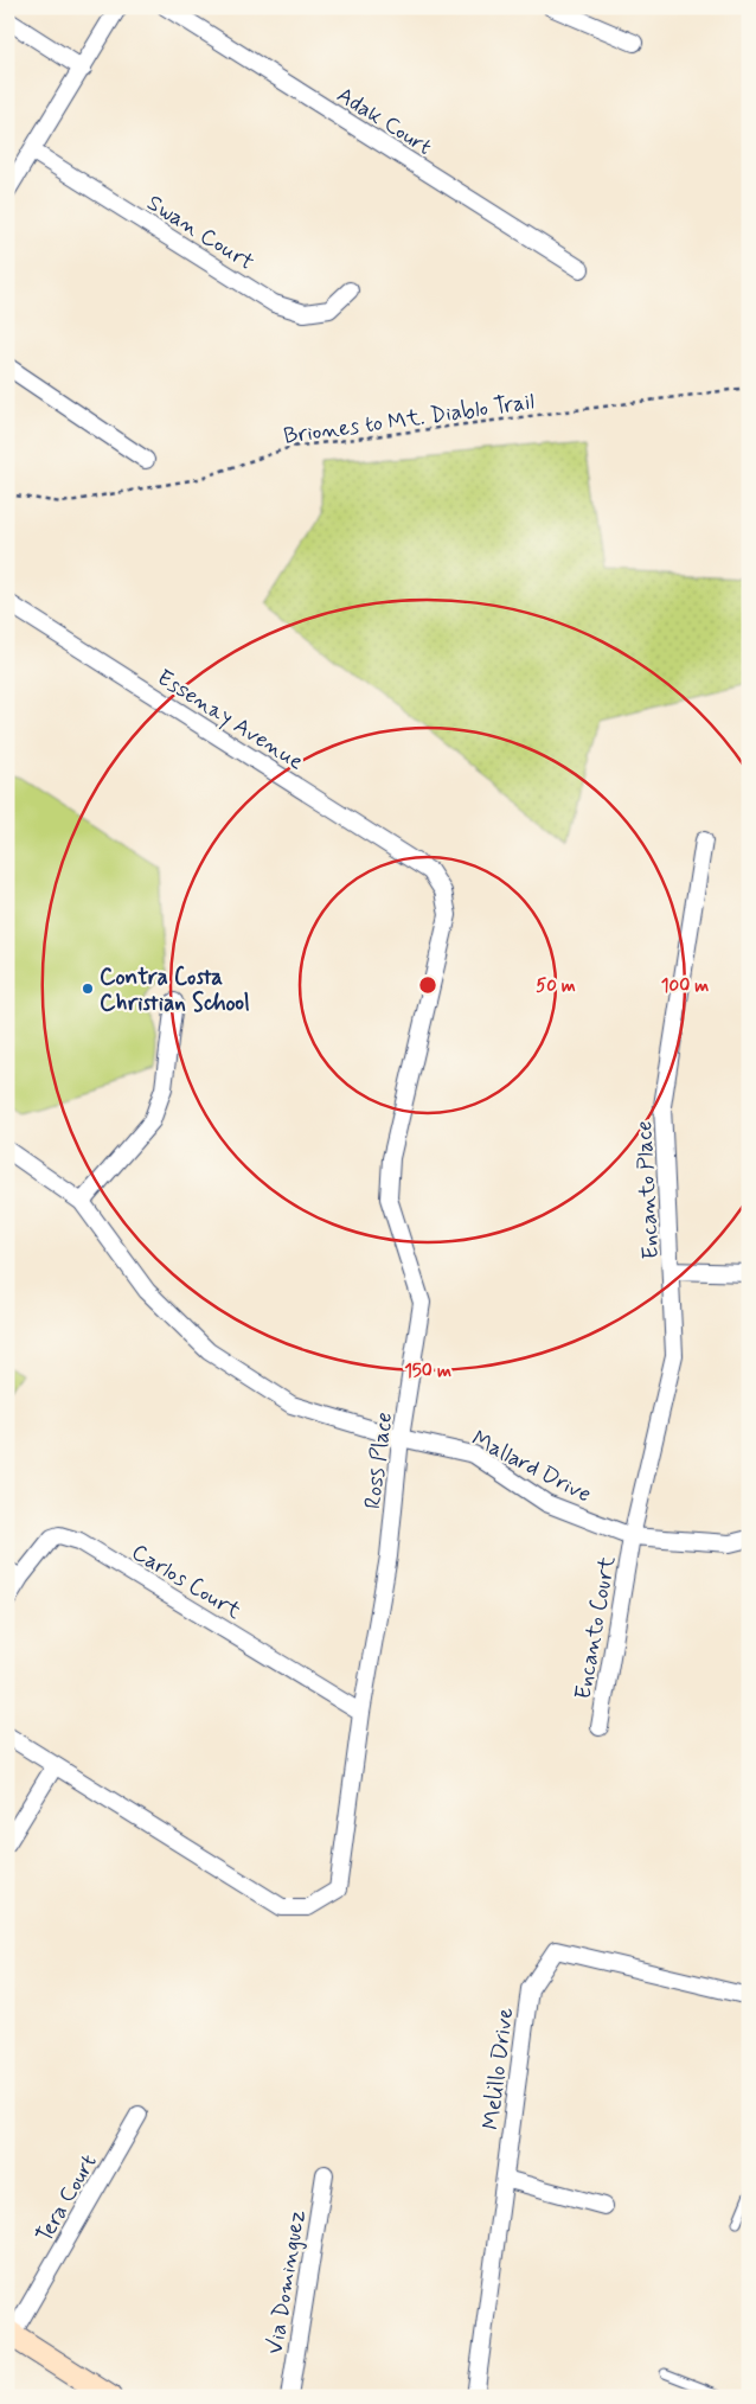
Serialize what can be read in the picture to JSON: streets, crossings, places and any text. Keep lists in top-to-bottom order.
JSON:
{
  "streets": {
    "street": [
      "Adak Court",
      "Swan Court",
      "Essenay Avenue",
      "Encanto Place",
      "Ross Place",
      "Mallard Drive",
      "Carlos Court",
      "Encanto Court",
      "Melillo Drive",
      "Tera Court",
      "Via Dominguez"
    ],
    "path": ["Briones to Mt. Diablo Trail"]
  },
  "crossings": [
    ["Essenay Avenue", "Ross Place"],
    ["Encanto Place", "Mallard Drive"],
    ["Encanto Place", "Encanto Court"],
    ["Ross Place", "Mallard Drive"],
    ["Ross Place", "Carlos Court"],
    ["Mallard Drive", "Encanto Court"]
  ],
  "places": ["Contra Costa Christian School"],
  "rings": ["50 m", "100 m", "150 m"]
}
